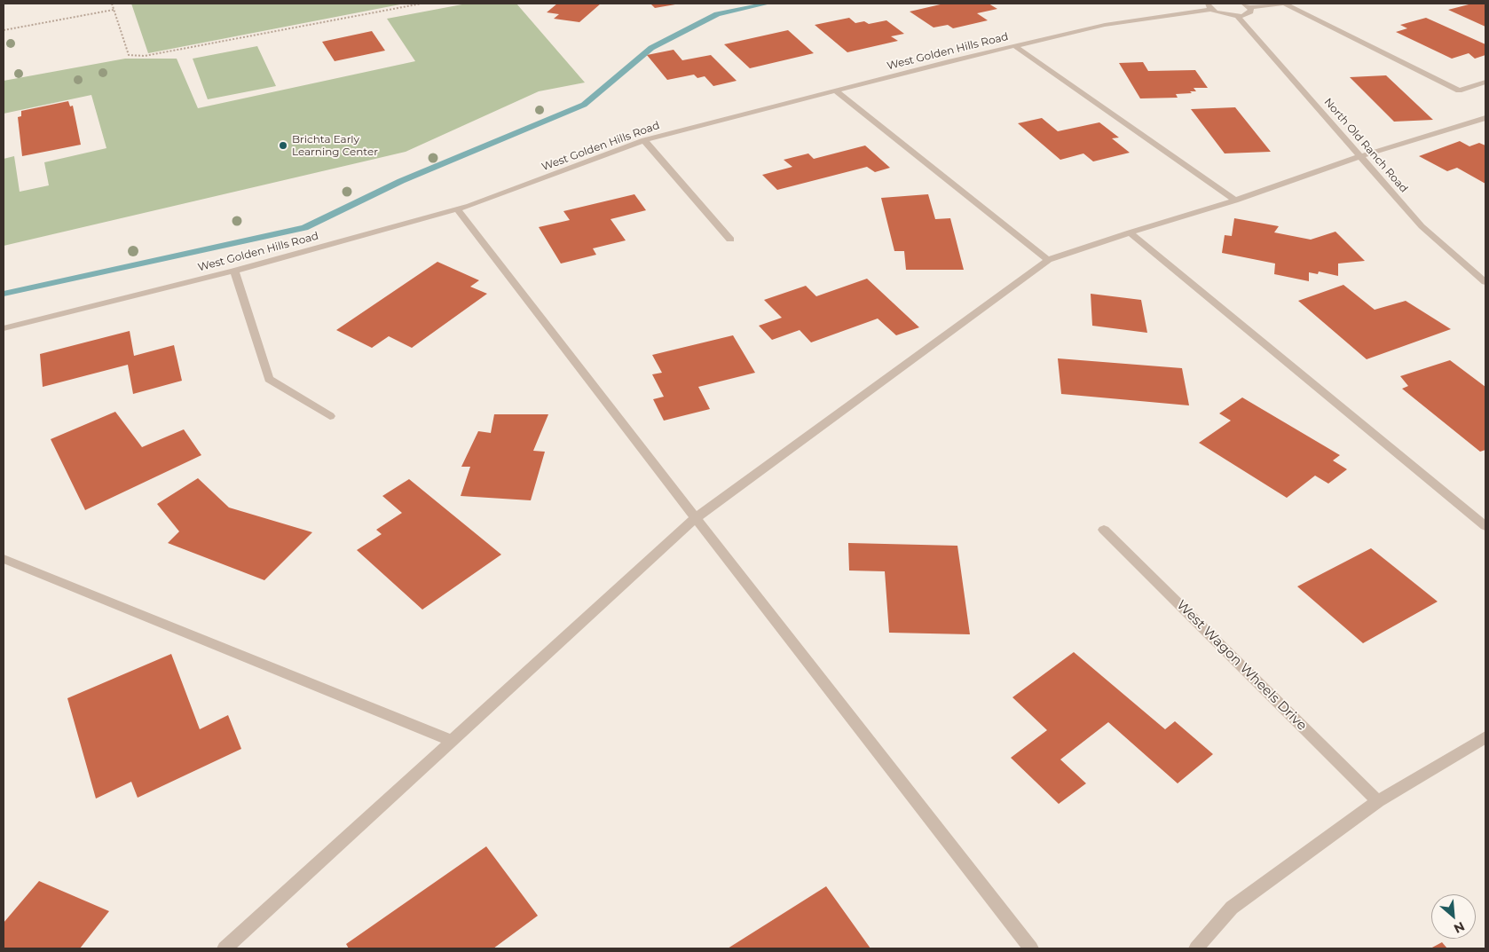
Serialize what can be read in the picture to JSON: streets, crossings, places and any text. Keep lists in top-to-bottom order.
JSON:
{
  "streets": {
    "street": ["West Golden Hills Road", "North Old Ranch Road", "West Wagon Wheels Drive"]
  },
  "places": ["Brichta Early Learning Center"],
  "north": "bottom right"
}
